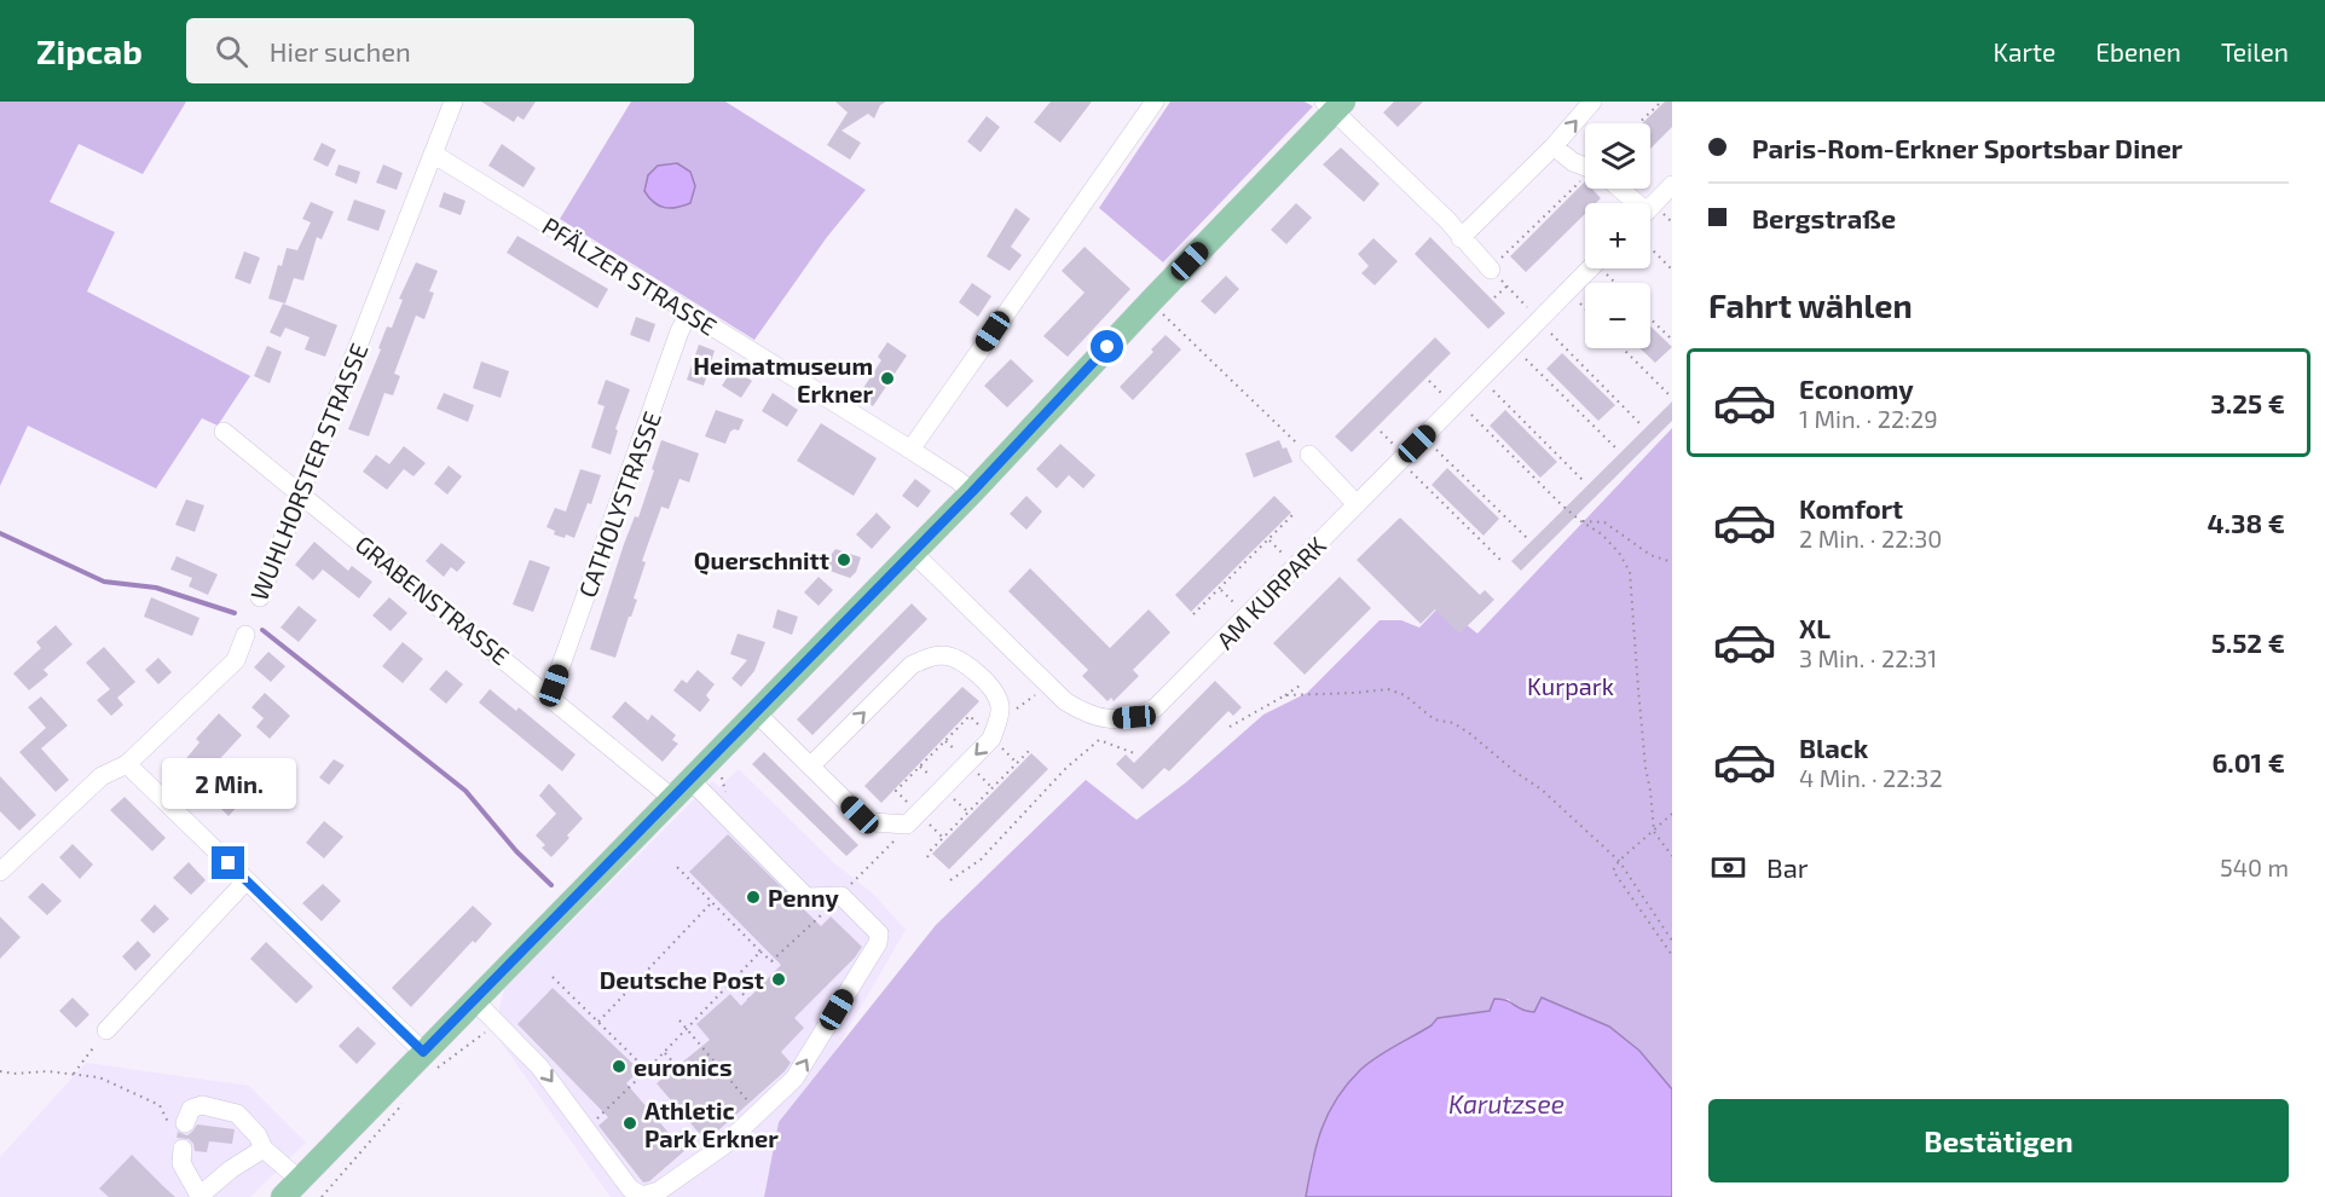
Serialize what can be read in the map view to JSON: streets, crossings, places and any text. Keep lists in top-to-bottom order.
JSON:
{
  "streets": {
    "street": [
      "PFÄLZER STRASSE",
      "WUHLHORSTER STRASSE",
      "CATHOLYSTRASSE",
      "AM KURPARK",
      "GRABENSTRASSE"
    ]
  },
  "crossings": [
    ["PFÄLZER STRASSE", "WUHLHORSTER STRASSE"],
    ["PFÄLZER STRASSE", "CATHOLYSTRASSE"],
    ["WUHLHORSTER STRASSE", "GRABENSTRASSE"],
    ["CATHOLYSTRASSE", "GRABENSTRASSE"]
  ],
  "water": ["Karutzsee"],
  "parks": ["Kurpark"],
  "places": [
    "Heimatmuseum Erkner",
    "Querschnitt",
    "Penny",
    "Deutsche Post",
    "euronics",
    "Athletic Park Erkner"
  ],
  "page": {
    "header": "Zipcab",
    "search": "Hier suchen",
    "nav": ["Karte", "Ebenen", "Teilen"],
    "banner": ["Paris-Rom-Erkner Sportsbar Diner", "Bergstraße"],
    "map_buttons": ["+", "−"],
    "heading": "Fahrt wählen",
    "list": [
      {
        "name": "Economy",
        "note": "1 Min. · 22:29",
        "value": "3.25 €"
      },
      {
        "name": "Komfort",
        "note": "2 Min. · 22:30",
        "value": "4.38 €"
      },
      {
        "name": "XL",
        "note": "3 Min. · 22:31",
        "value": "5.52 €"
      },
      {
        "name": "Black",
        "note": "4 Min. · 22:32",
        "value": "6.01 €"
      }
    ],
    "bubble": "2 Min.",
    "pay": ["Bar", "540 m"],
    "buttons": "Bestätigen"
  }
}
